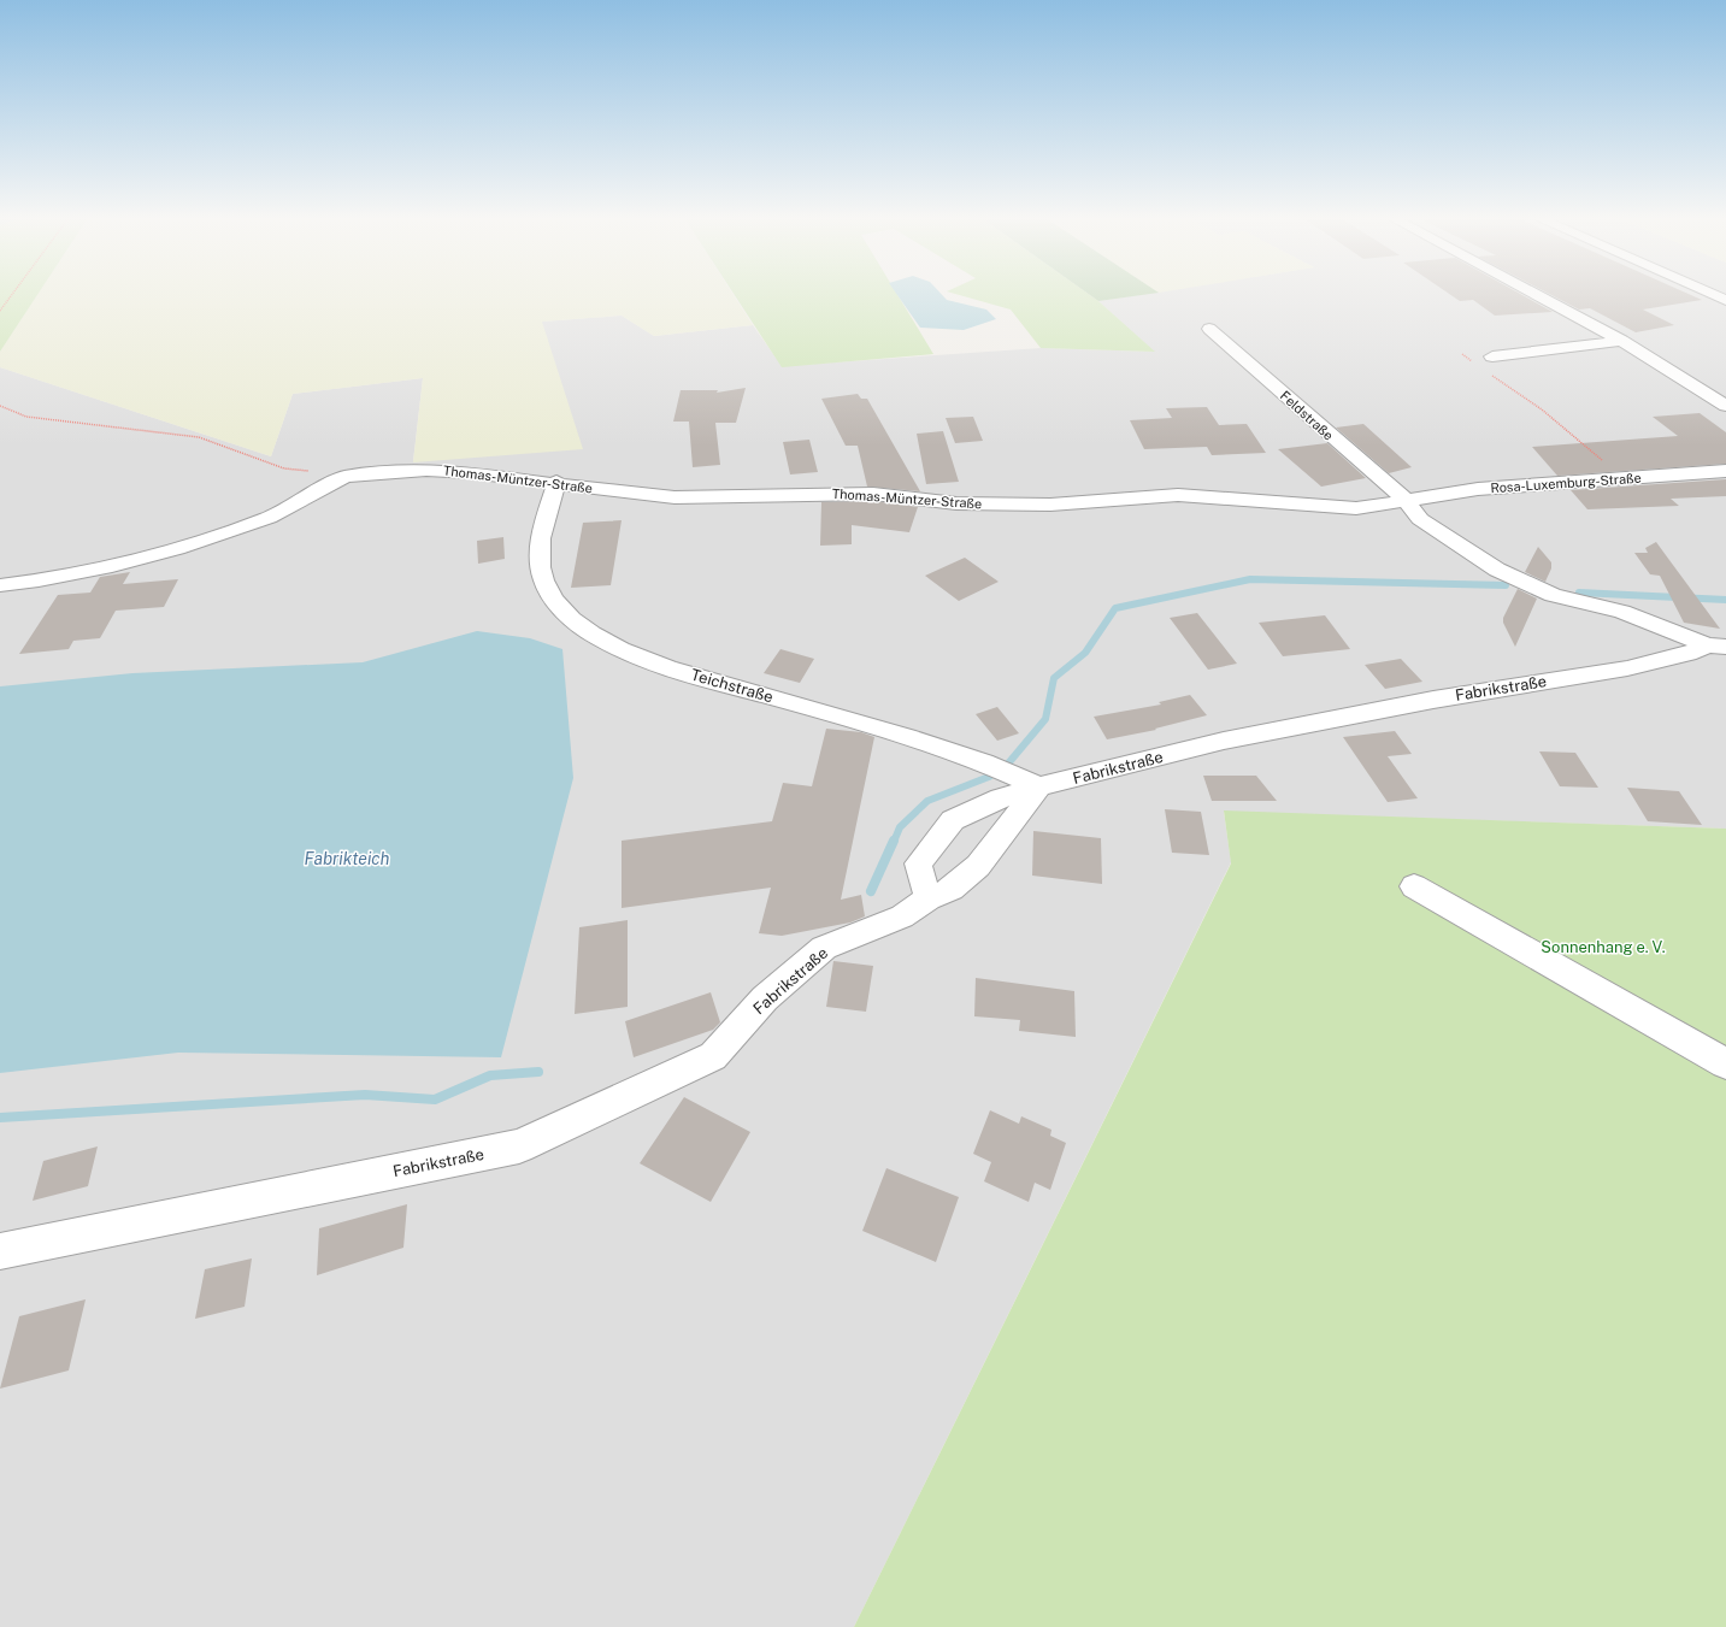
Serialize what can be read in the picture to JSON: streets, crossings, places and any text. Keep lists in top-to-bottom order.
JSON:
{
  "streets": {
    "street": [
      "Feldstraße",
      "Thomas-Müntzer-Straße",
      "Rosa-Luxemburg-Straße",
      "Teichstraße",
      "Fabrikstraße"
    ]
  },
  "crossings": [
    ["Feldstraße", "Thomas-Müntzer-Straße"],
    ["Feldstraße", "Rosa-Luxemburg-Straße"],
    ["Thomas-Müntzer-Straße", "Rosa-Luxemburg-Straße"],
    ["Thomas-Müntzer-Straße", "Teichstraße"],
    ["Teichstraße", "Fabrikstraße"]
  ],
  "water": ["Fabrikteich"],
  "parks": ["Sonnenhang e. V."]
}
